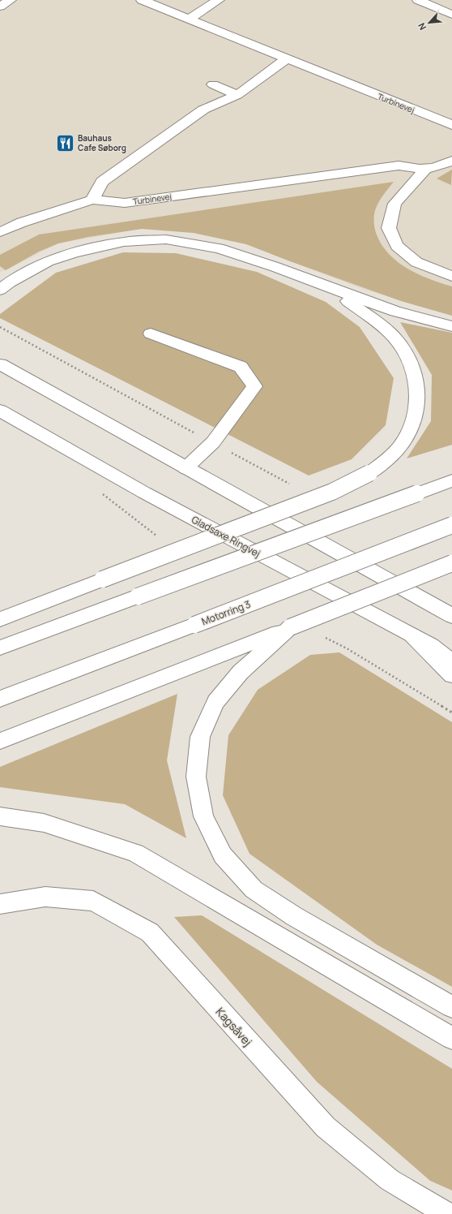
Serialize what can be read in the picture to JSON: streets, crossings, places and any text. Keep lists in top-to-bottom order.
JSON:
{
  "streets": {
    "main road": [
      "Turbinevej",
      "Gladsaxe Ringvej",
      "Motorring 3",
      "Kagsåvej"
    ]
  },
  "places": {
    "restaurant": ["Bauhaus Cafe Søborg"]
  },
  "north": "bottom left"
}
